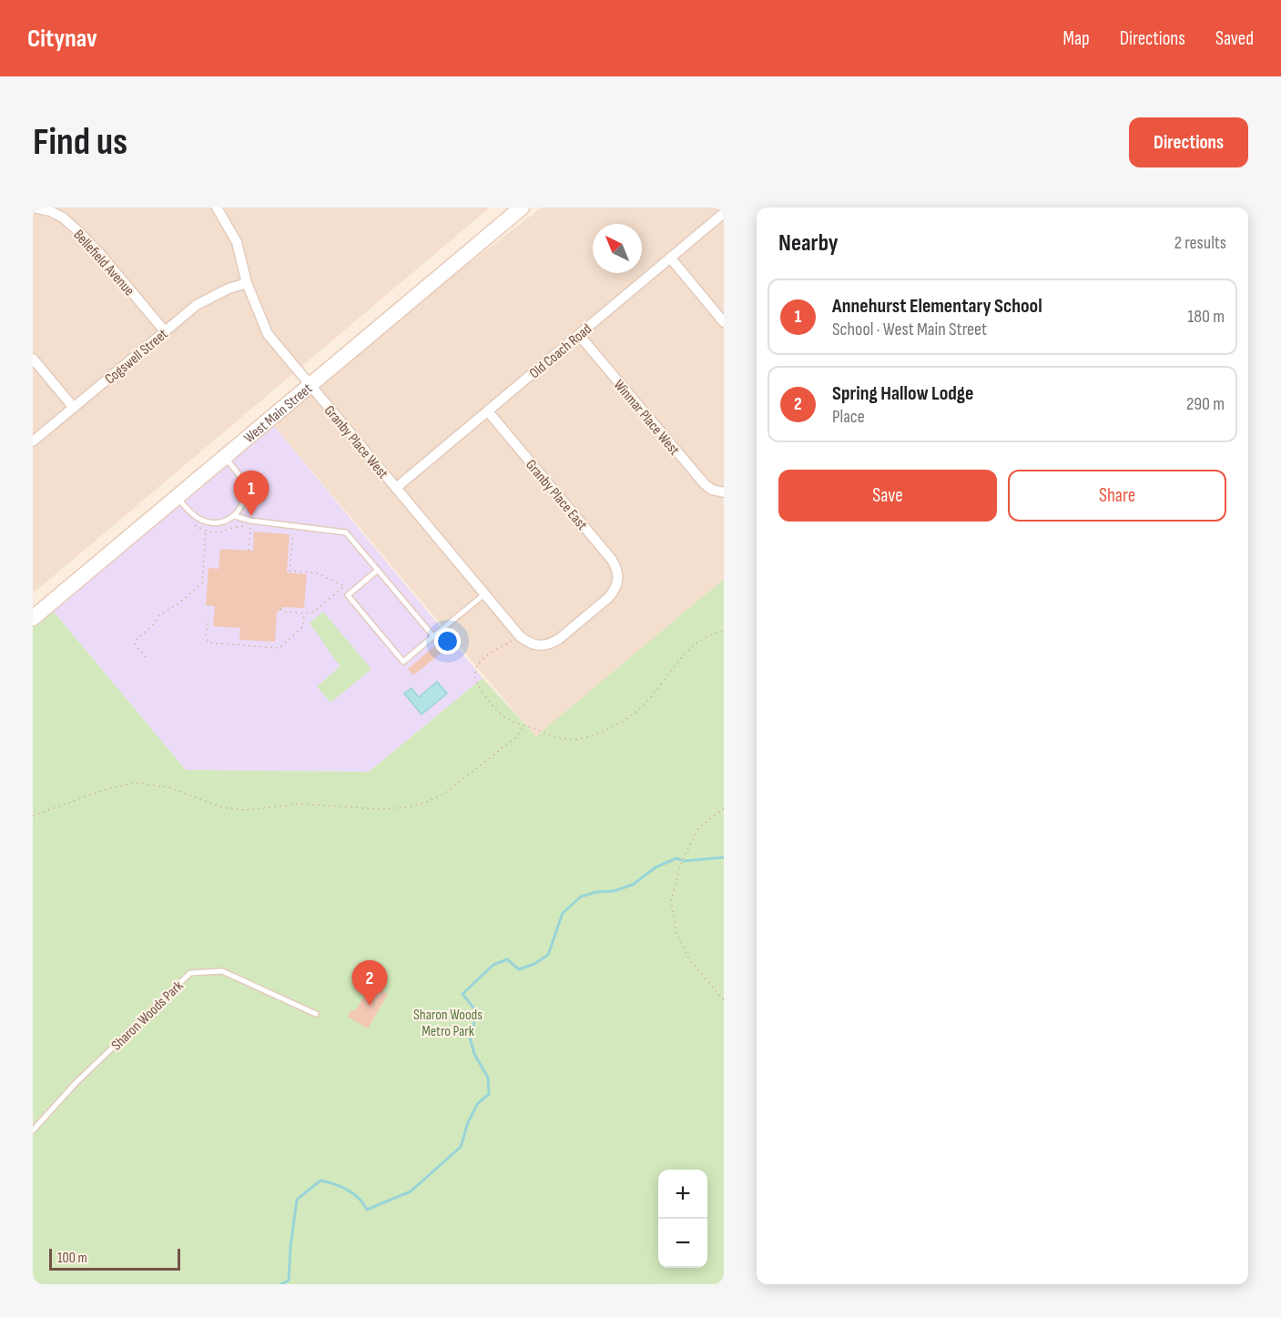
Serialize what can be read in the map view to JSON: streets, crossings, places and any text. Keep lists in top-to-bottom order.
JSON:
{
  "streets": {
    "main road": ["West Main Street"],
    "street": [
      "Bellefield Avenue",
      "Old Coach Road",
      "Cogswell Street",
      "Winmar Place West",
      "Granby Place West",
      "Granby Place East"
    ],
    "lane": ["Sharon Woods Park"]
  },
  "crossings": [
    ["Bellefield Avenue", "Cogswell Street"],
    ["Old Coach Road", "Winmar Place West"],
    ["Old Coach Road", "Granby Place West"],
    ["Old Coach Road", "Granby Place East"],
    ["Cogswell Street", "Granby Place West"],
    ["West Main Street", "Granby Place West"],
    ["Granby Place West", "Granby Place East"]
  ],
  "parks": ["Sharon Woods Metro Park"],
  "scale_bar": "100 m",
  "north": "top left",
  "page": {
    "header": "Citynav",
    "nav": ["Map", "Directions", "Saved"],
    "buttons": [
      "Directions",
      ["Save", "Share"]
    ],
    "title": "Find us",
    "heading": ["Nearby", "2 results"],
    "list": [
      {
        "mark": "1",
        "name": "Annehurst Elementary School",
        "note": "School · West Main Street",
        "value": "180 m"
      },
      {
        "mark": "2",
        "name": "Spring Hallow Lodge",
        "note": "Place",
        "value": "290 m"
      }
    ],
    "pins": ["1", "2"],
    "map_buttons": ["+", "−"],
    "scale": "100 m"
  }
}
